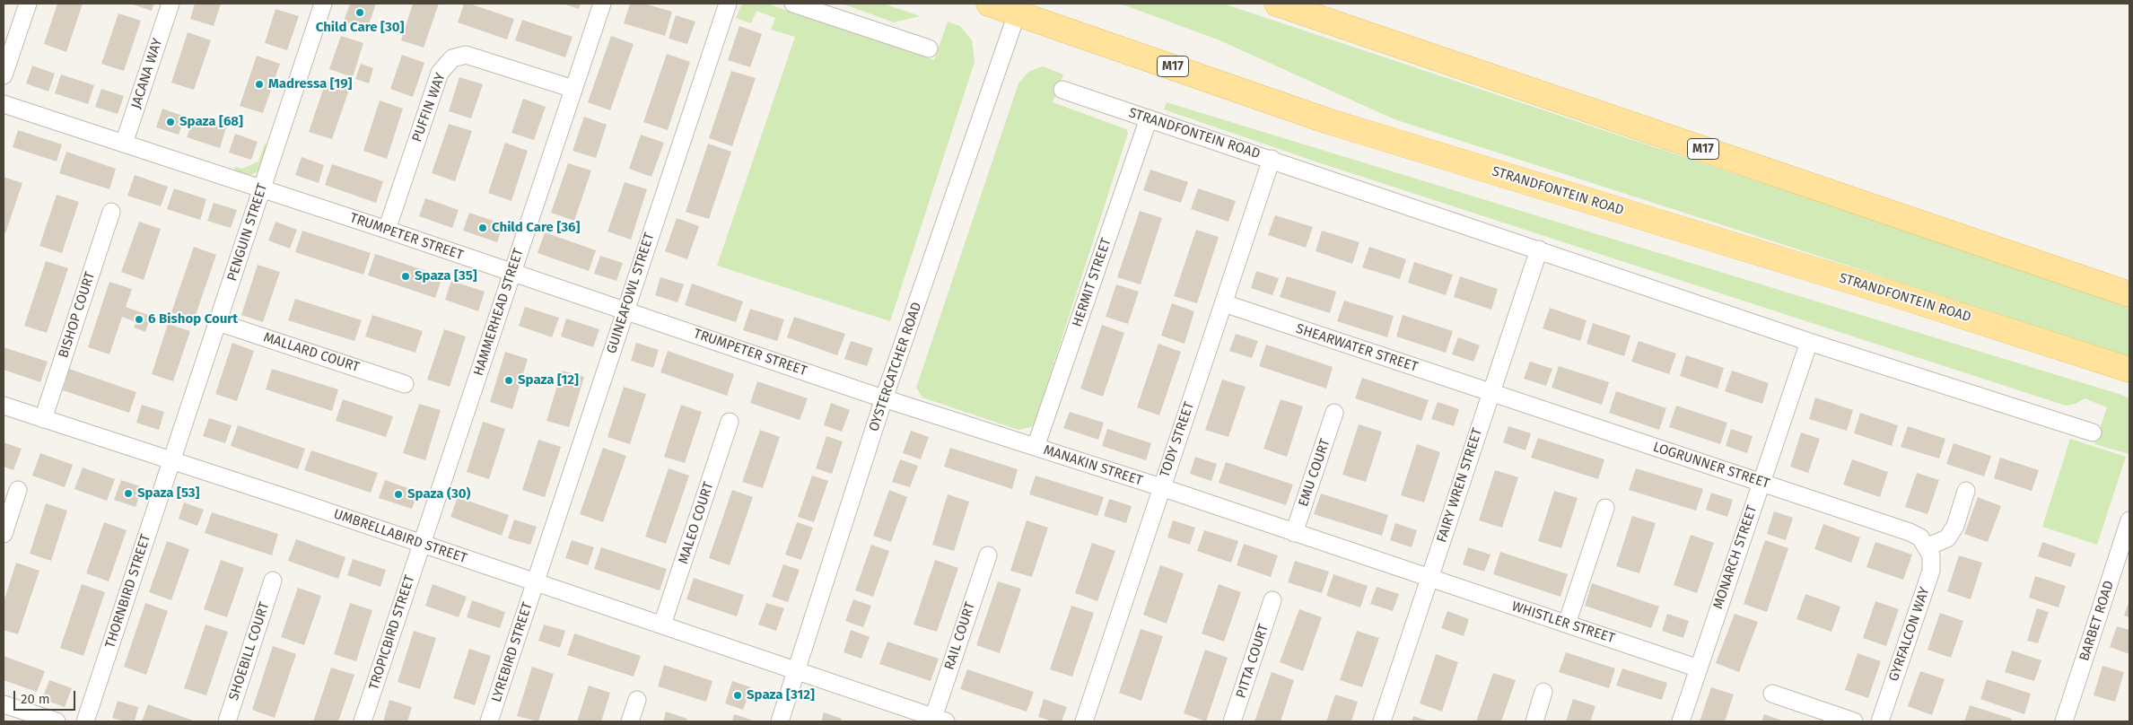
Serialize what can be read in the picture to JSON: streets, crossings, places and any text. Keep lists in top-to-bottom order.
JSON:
{
  "streets": {
    "main road": ["M17", "STRANDFONTEIN ROAD"],
    "street": [
      "JACANA WAY",
      "PUFFIN WAY",
      "PENGUIN STREET",
      "TRUMPETER STREET",
      "HERMIT STREET",
      "GUINEAFOWL STREET",
      "HAMMERHEAD STREET",
      "BISHOP COURT",
      "SHEARWATER STREET",
      "MALLARD COURT",
      "OYSTERCATCHER ROAD",
      "TODY STREET",
      "MANAKIN STREET",
      "LOGRUNNER STREET",
      "EMU COURT",
      "FAIRY WREN STREET",
      "MALEO COURT",
      "UMBRELLABIRD STREET",
      "MONARCH STREET",
      "THORNBIRD STREET",
      "BARBET ROAD",
      "WHISTLER STREET",
      "TROPICBIRD STREET",
      "GYRFALCON WAY",
      "RAIL COURT",
      "SHOEBILL COURT",
      "LYREBIRD STREET",
      "PITTA COURT"
    ]
  },
  "crossings": [
    ["JACANA WAY", "TRUMPETER STREET"],
    ["PUFFIN WAY", "TRUMPETER STREET"],
    ["PUFFIN WAY", "HAMMERHEAD STREET"],
    ["STRANDFONTEIN ROAD", "HERMIT STREET"],
    ["STRANDFONTEIN ROAD", "OYSTERCATCHER ROAD"],
    ["STRANDFONTEIN ROAD", "TODY STREET"],
    ["STRANDFONTEIN ROAD", "FAIRY WREN STREET"],
    ["STRANDFONTEIN ROAD", "MONARCH STREET"],
    ["PENGUIN STREET", "TRUMPETER STREET"],
    ["PENGUIN STREET", "MALLARD COURT"],
    ["PENGUIN STREET", "UMBRELLABIRD STREET"],
    ["PENGUIN STREET", "THORNBIRD STREET"],
    ["TRUMPETER STREET", "GUINEAFOWL STREET"],
    ["TRUMPETER STREET", "HAMMERHEAD STREET"],
    ["TRUMPETER STREET", "OYSTERCATCHER ROAD"],
    ["TRUMPETER STREET", "MANAKIN STREET"],
    ["HERMIT STREET", "MANAKIN STREET"],
    ["GUINEAFOWL STREET", "UMBRELLABIRD STREET"],
    ["GUINEAFOWL STREET", "LYREBIRD STREET"],
    ["HAMMERHEAD STREET", "UMBRELLABIRD STREET"],
    ["HAMMERHEAD STREET", "TROPICBIRD STREET"],
    ["BISHOP COURT", "UMBRELLABIRD STREET"],
    ["SHEARWATER STREET", "TODY STREET"],
    ["SHEARWATER STREET", "LOGRUNNER STREET"],
    ["SHEARWATER STREET", "FAIRY WREN STREET"],
    ["OYSTERCATCHER ROAD", "MANAKIN STREET"],
    ["OYSTERCATCHER ROAD", "UMBRELLABIRD STREET"],
    ["TODY STREET", "MANAKIN STREET"],
    ["MANAKIN STREET", "EMU COURT"],
    ["MANAKIN STREET", "FAIRY WREN STREET"],
    ["MANAKIN STREET", "WHISTLER STREET"],
    ["LOGRUNNER STREET", "FAIRY WREN STREET"],
    ["LOGRUNNER STREET", "MONARCH STREET"],
    ["LOGRUNNER STREET", "GYRFALCON WAY"],
    ["FAIRY WREN STREET", "WHISTLER STREET"],
    ["MALEO COURT", "UMBRELLABIRD STREET"],
    ["UMBRELLABIRD STREET", "THORNBIRD STREET"],
    ["UMBRELLABIRD STREET", "TROPICBIRD STREET"],
    ["UMBRELLABIRD STREET", "RAIL COURT"],
    ["UMBRELLABIRD STREET", "LYREBIRD STREET"],
    ["MONARCH STREET", "WHISTLER STREET"]
  ],
  "places": [
    "Child Care [30]",
    "Madressa [19]",
    "Spaza [68]",
    "Child Care [36]",
    "Spaza [35]",
    "6 Bishop Court",
    "Spaza [12]",
    "Spaza [53]",
    "Spaza (30)",
    "Spaza [312]"
  ],
  "scale_bar": "20 m"
}
